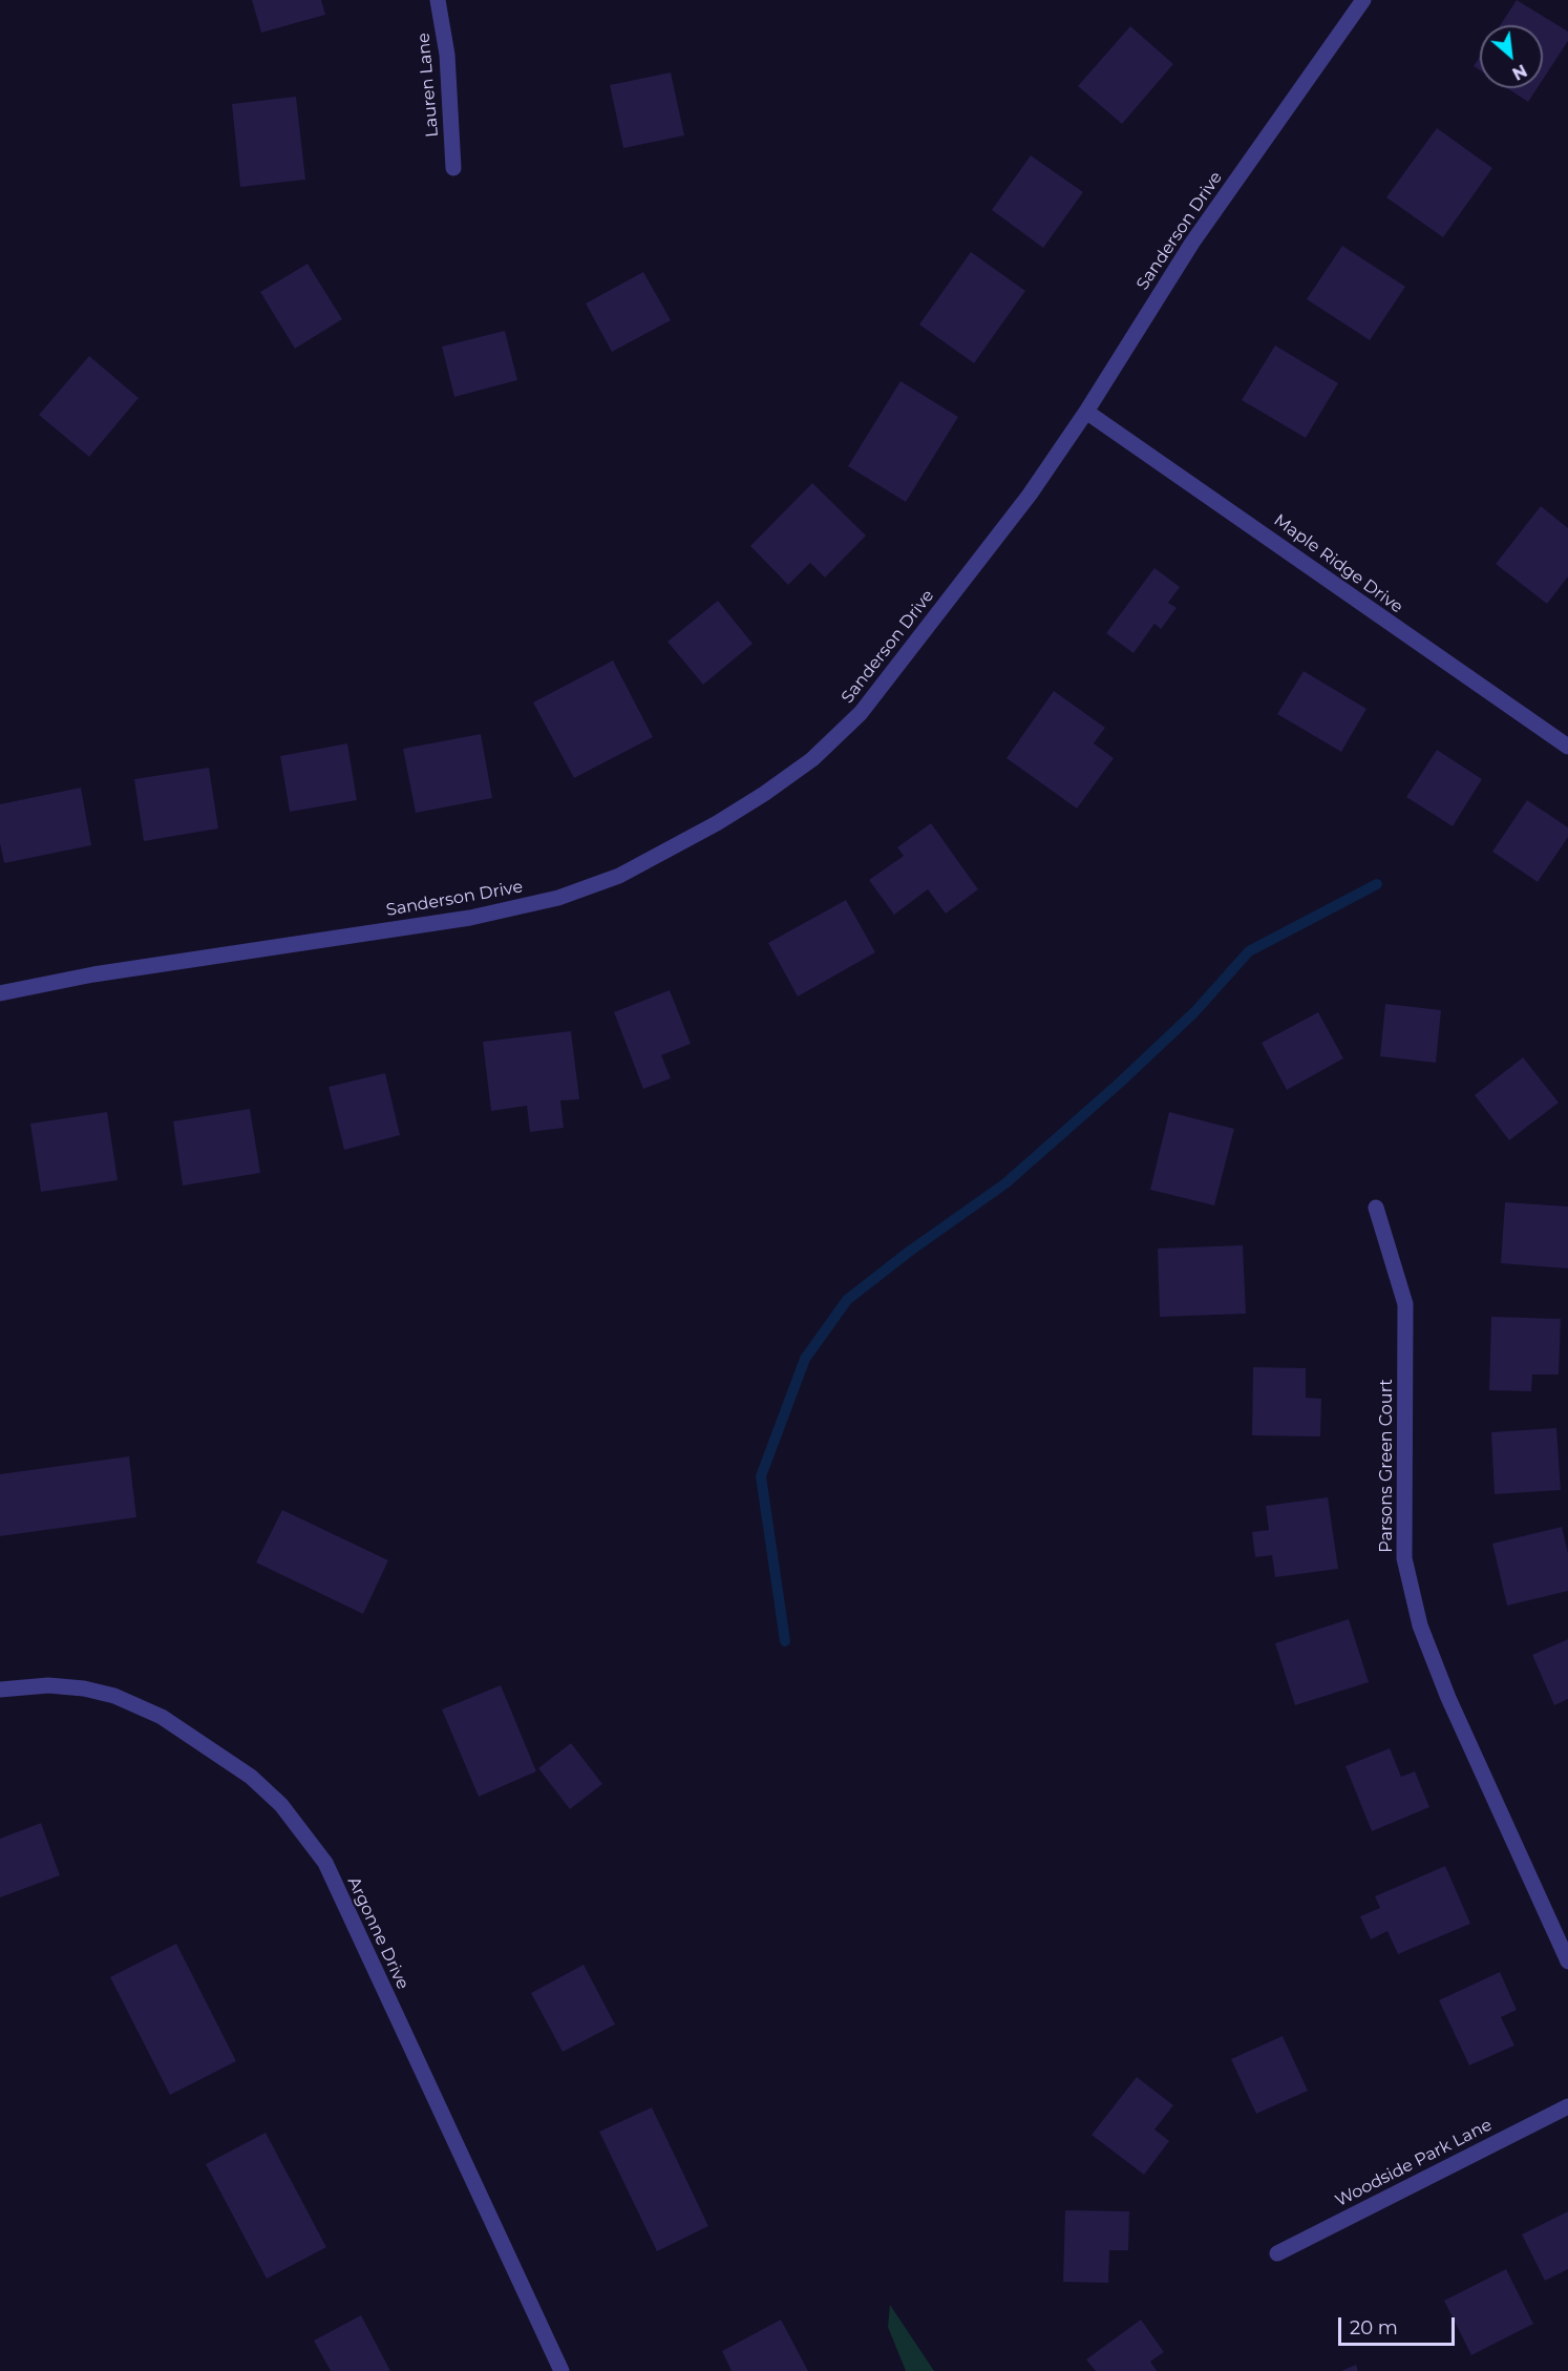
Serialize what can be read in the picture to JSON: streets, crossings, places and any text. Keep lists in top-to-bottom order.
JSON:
{
  "streets": {
    "street": [
      "Lauren Lane",
      "Sanderson Drive",
      "Maple Ridge Drive",
      "Parsons Green Court",
      "Argonne Drive",
      "Woodside Park Lane"
    ]
  },
  "crossings": [
    ["Sanderson Drive", "Maple Ridge Drive"]
  ],
  "scale_bar": "20 m",
  "north": "bottom right"
}
